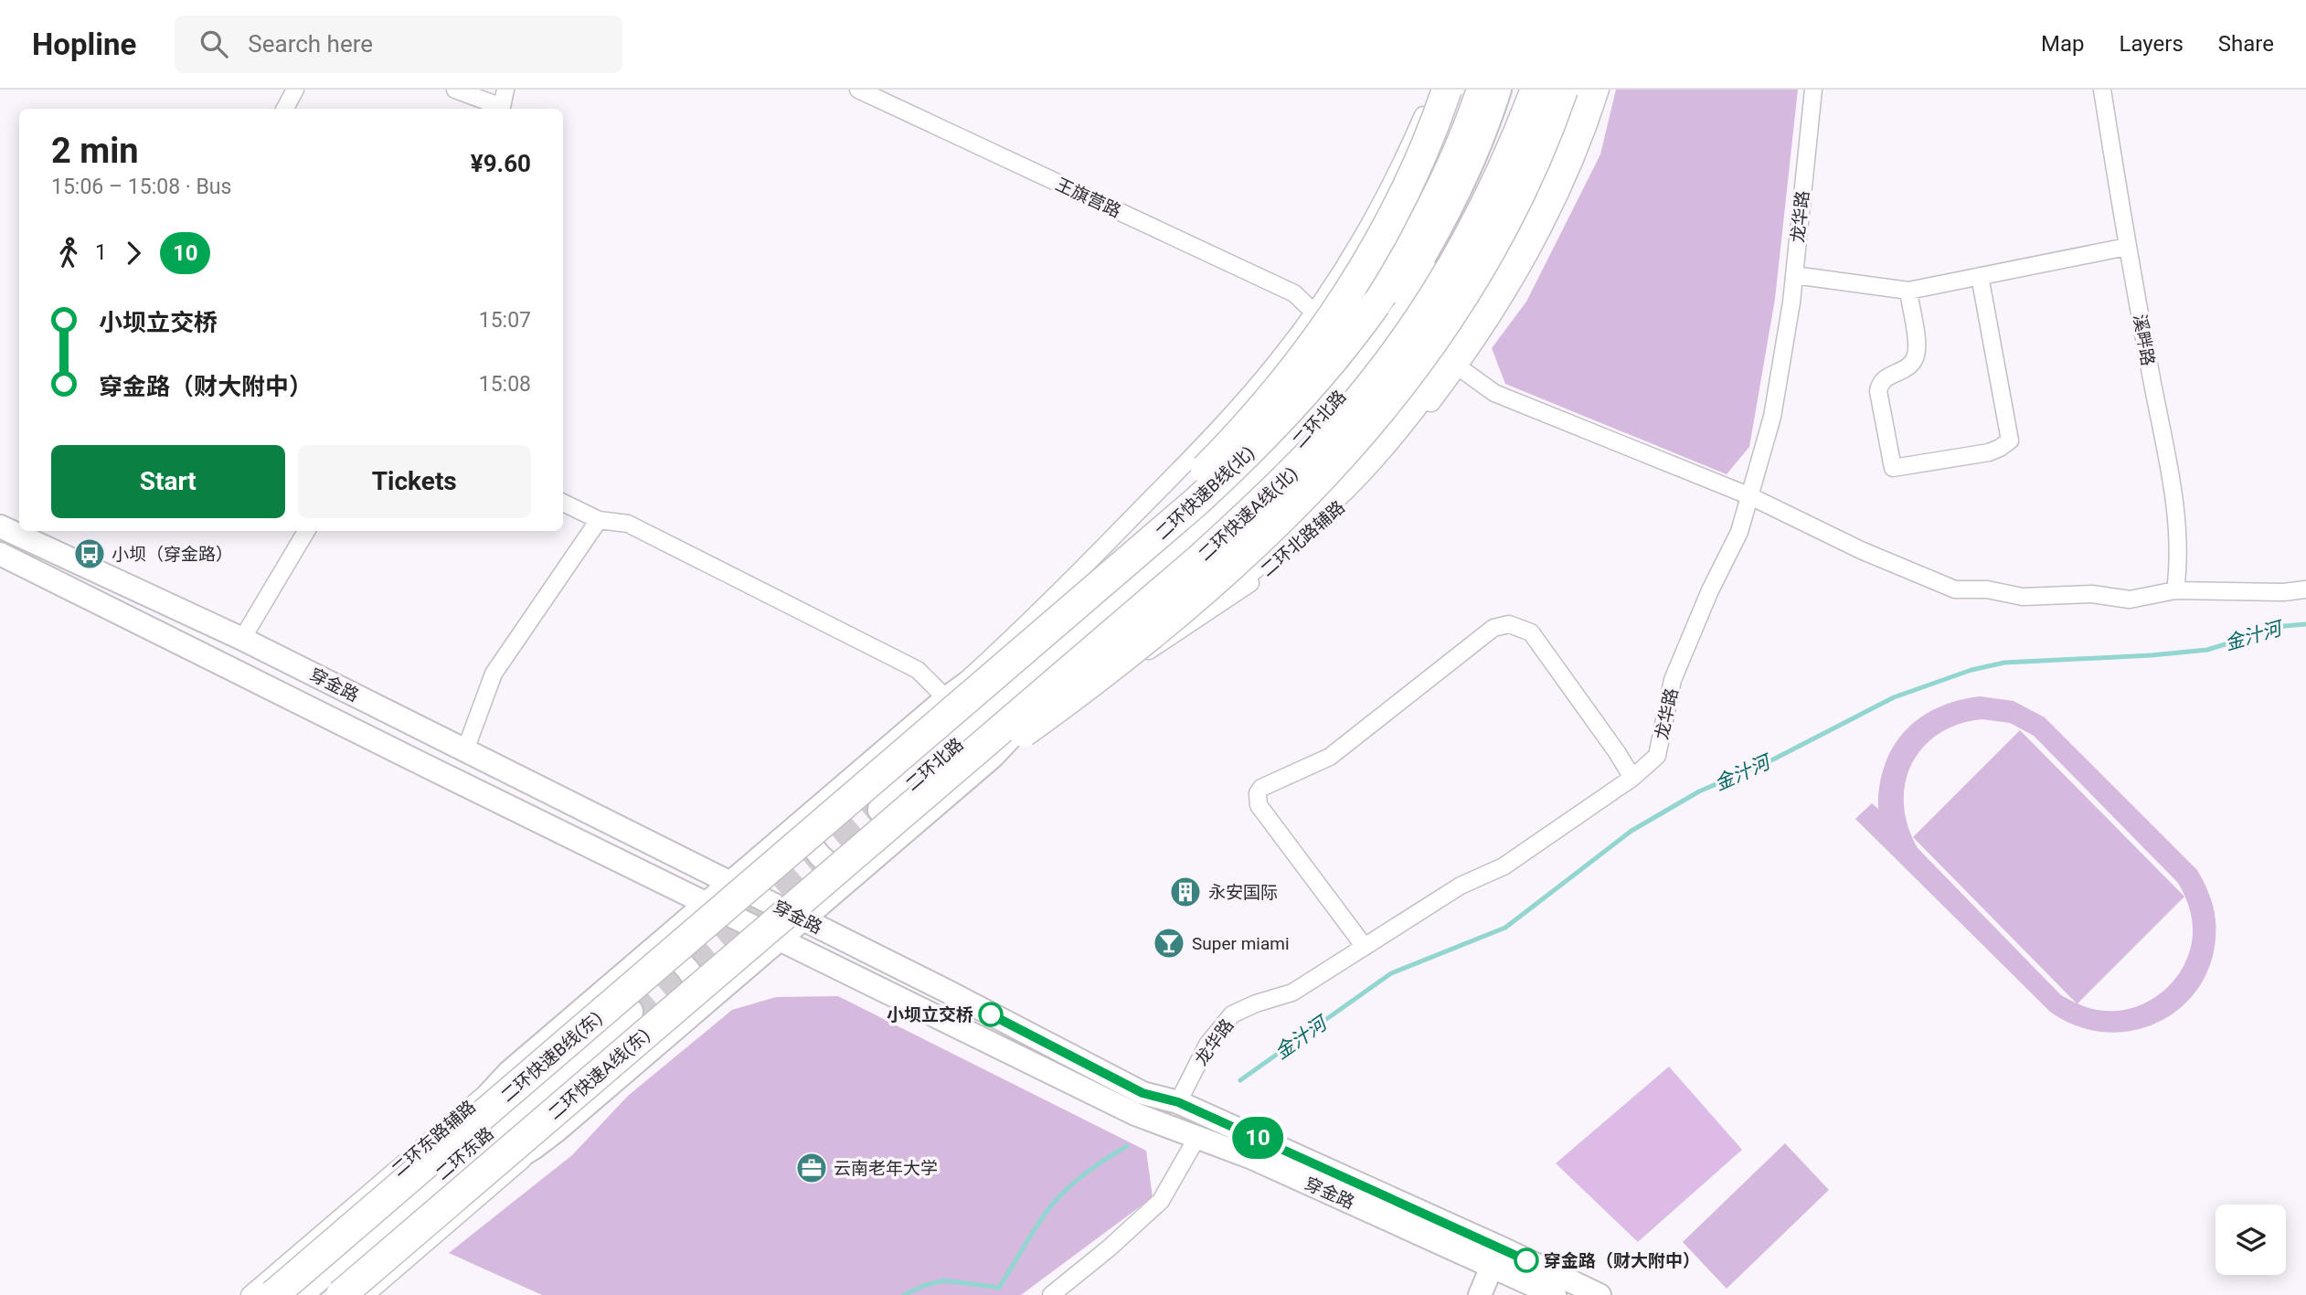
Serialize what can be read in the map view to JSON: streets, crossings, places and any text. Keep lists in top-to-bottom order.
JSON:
{
  "streets": {
    "highway": [
      "二环快速B线(北)",
      "二环快速A线(北)",
      "二环快速B线(东)",
      "二环快速A线(东)"
    ],
    "main road": [
      "二环北路",
      "二环北路辅路",
      "穿金路",
      "二环东路辅路",
      "二环东路"
    ],
    "street": ["王旗营路", "龙华路", "溪畔路"]
  },
  "crossings": [
    ["龙华路", "穿金路"],
    ["二环北路", "二环快速A线(北)"],
    ["二环快速B线(北)", "二环快速B线(东)"],
    ["二环快速B线(北)", "二环东路辅路"],
    ["二环快速A线(北)", "二环北路辅路"],
    ["二环快速A线(北)", "二环快速A线(东)"],
    ["二环北路辅路", "二环快速A线(东)"],
    ["穿金路", "二环东路辅路"],
    ["二环快速B线(东)", "二环东路辅路"]
  ],
  "water": ["金汁河"],
  "places": {
    "bus stop": ["小坝（穿金路）"],
    "building": ["永安国际"],
    "bar": ["Super miami"],
    "other": ["小坝立交桥", "穿金路（财大附中）"],
    "office": ["云南老年大学"]
  },
  "lines": ["bus line 10"],
  "page": {
    "header": "Hopline",
    "search": "Search here",
    "nav": ["Map", "Layers", "Share"],
    "on_map": "10",
    "heading": ["2 min", "15:06 – 15:08 · Bus", "¥9.60"],
    "legs": ["1", "10"],
    "list": [
      {
        "name": "小坝立交桥",
        "value": "15:07"
      },
      {
        "name": "穿金路（财大附中）",
        "value": "15:08"
      }
    ],
    "buttons": ["Start", "Tickets"]
  }
}
